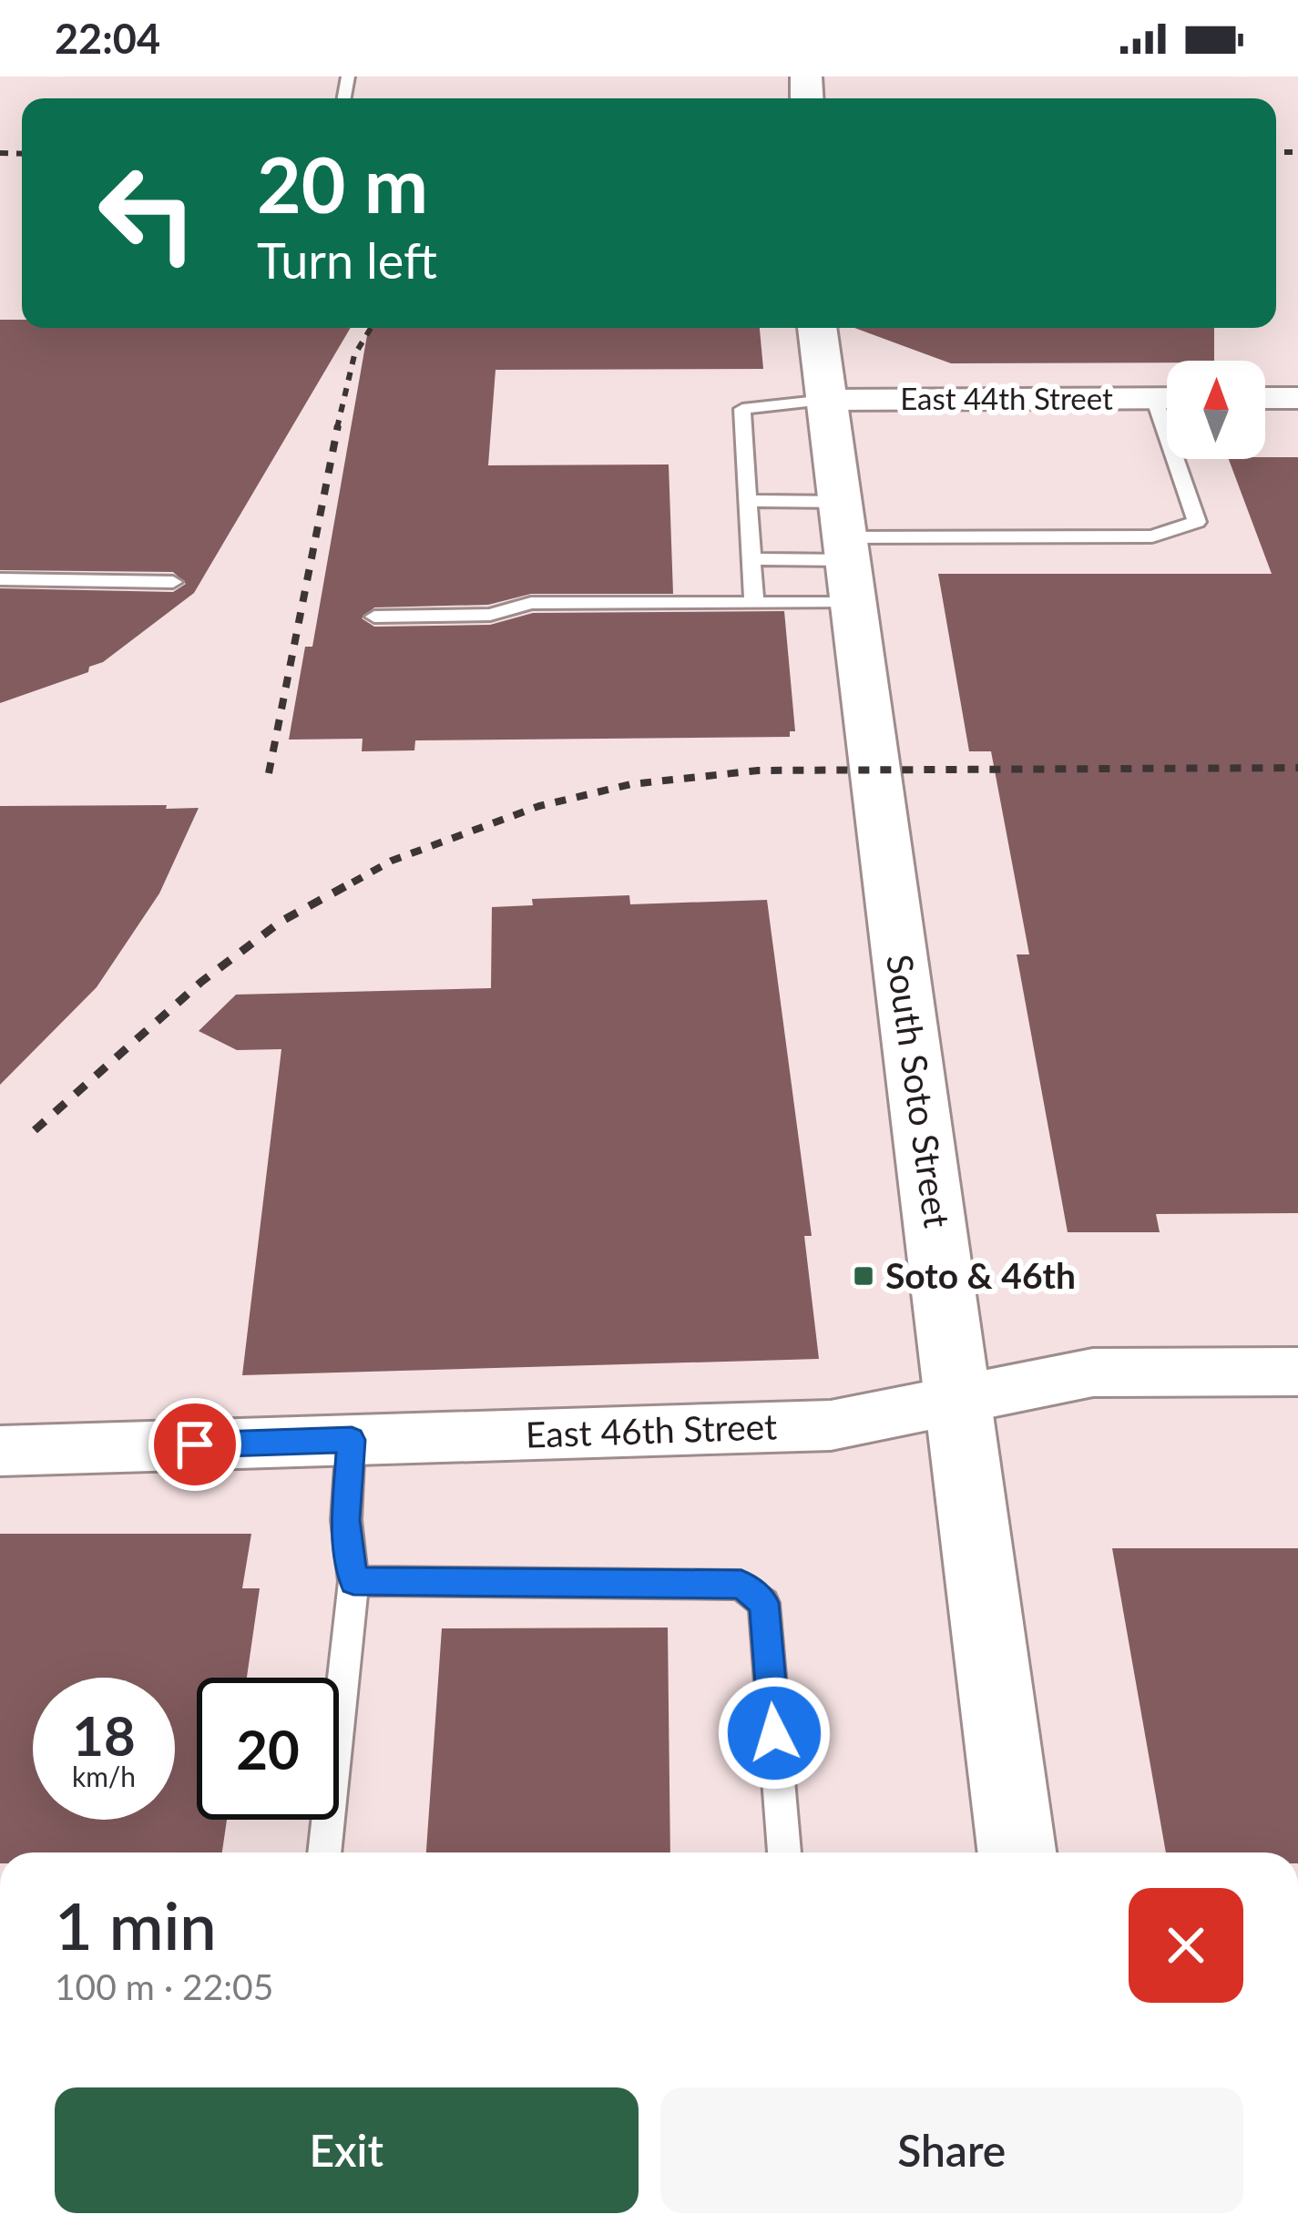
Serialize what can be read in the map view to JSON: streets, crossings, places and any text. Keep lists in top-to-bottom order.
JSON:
{
  "streets": {
    "main road": ["South Soto Street"],
    "street": ["East 44th Street", "East 46th Street"]
  },
  "crossings": [
    ["East 44th Street", "South Soto Street"],
    ["South Soto Street", "East 46th Street"]
  ],
  "places": {
    "transit": ["Soto & 46th"]
  },
  "north": "top",
  "page": {
    "status": "22:04",
    "turn": ["20 m", "Turn left"],
    "speed": "18 km/h",
    "limit": "20",
    "heading": ["1 min", "100 m · 22:05"],
    "buttons": ["Exit", "Share"]
  }
}
